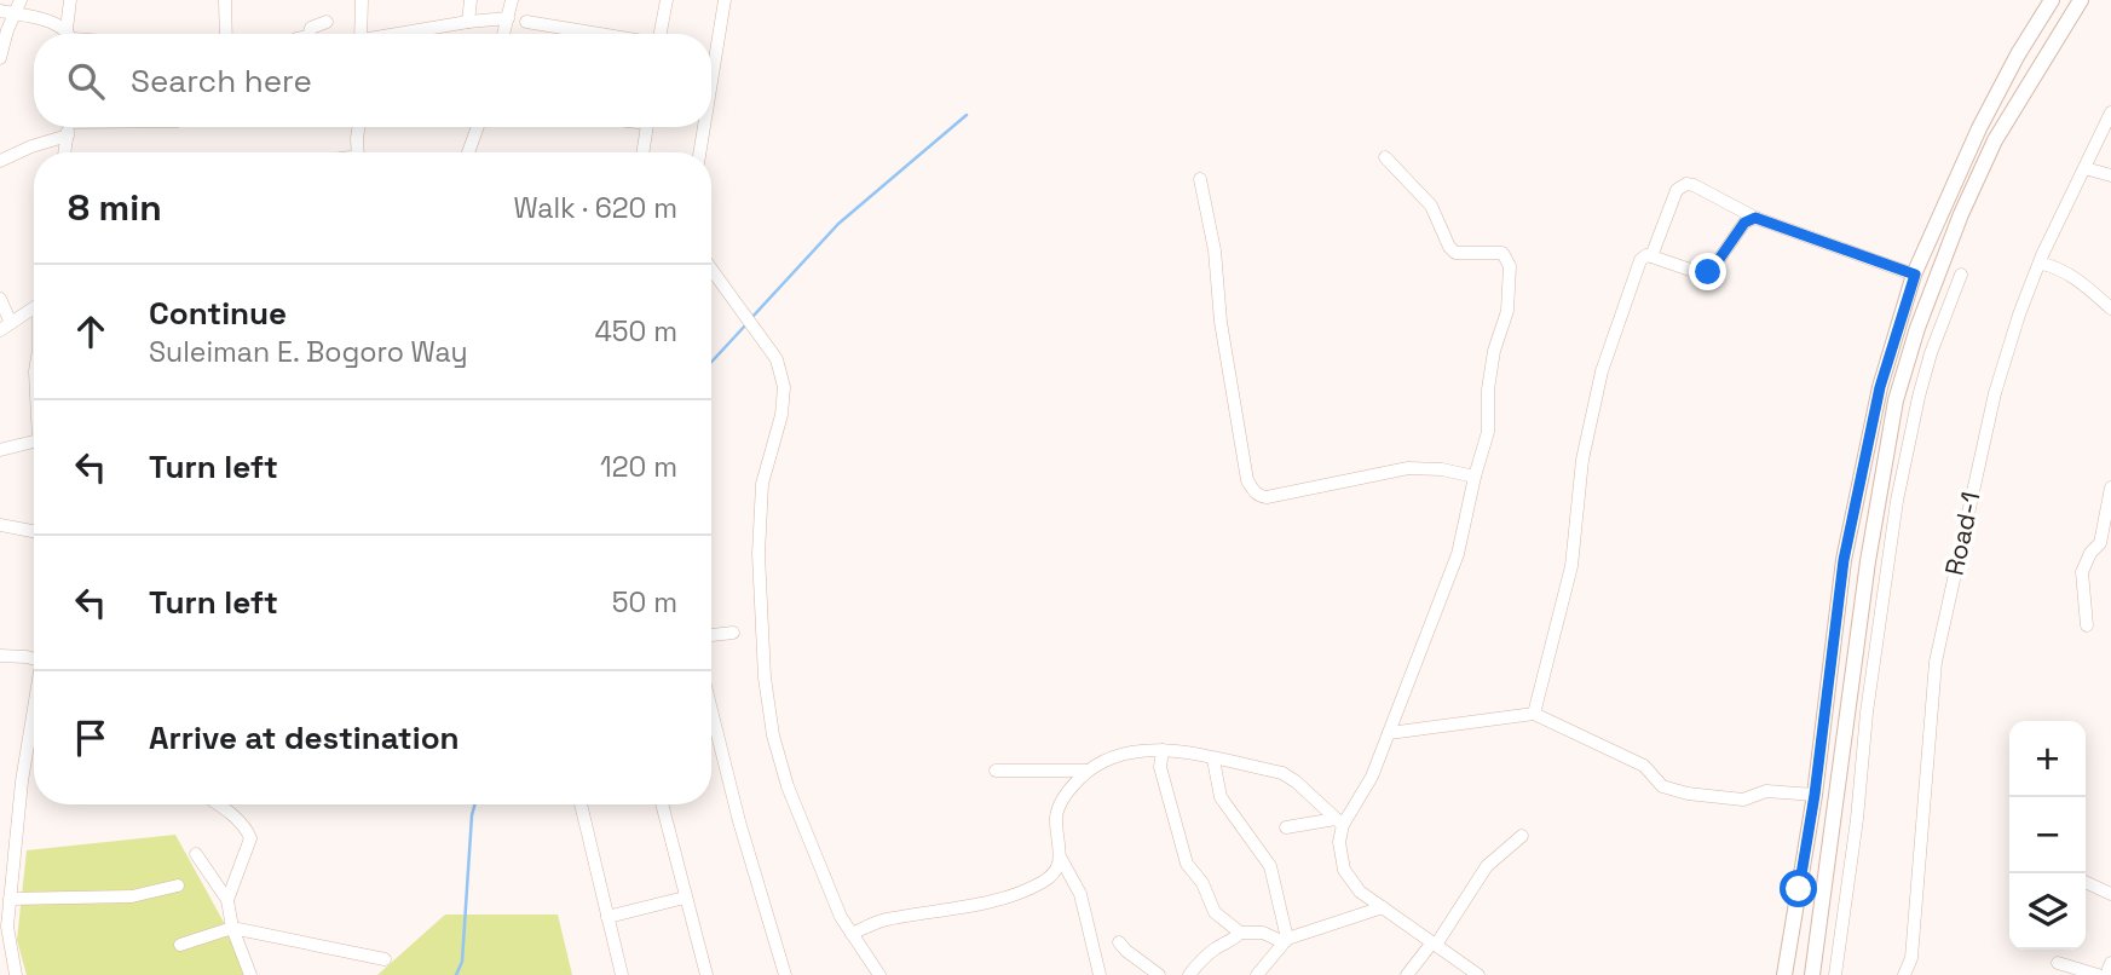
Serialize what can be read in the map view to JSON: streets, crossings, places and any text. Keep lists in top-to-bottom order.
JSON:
{
  "streets": {
    "street": ["Road-1"]
  },
  "page": {
    "search": "Search here",
    "heading": ["8 min", "Walk · 620 m"],
    "list": [
      ["Continue", "Suleiman E. Bogoro Way", "450 m"],
      ["Turn left", "120 m"],
      ["Turn left", "50 m"],
      "Arrive at destination"
    ],
    "map_buttons": ["+", "−"]
  }
}
